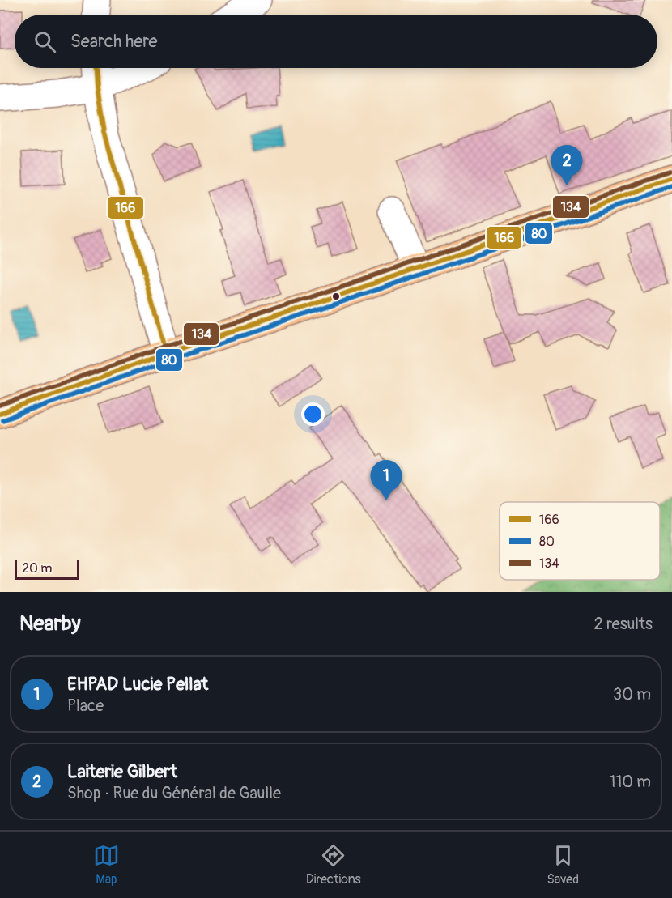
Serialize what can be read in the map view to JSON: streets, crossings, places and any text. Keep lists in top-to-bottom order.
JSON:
{
  "lines": ["transit line 166", "transit line 134", "transit line 80"],
  "legend": ["166", "80", "134"],
  "scale_bar": "20 m",
  "page": {
    "search": "Search here",
    "pins": ["2", "1"],
    "scale": "20 m",
    "heading": ["Nearby", "2 results"],
    "list": [
      {
        "mark": "1",
        "name": "EHPAD Lucie Pellat",
        "note": "Place",
        "value": "30 m"
      },
      {
        "mark": "2",
        "name": "Laiterie Gilbert",
        "note": "Shop · Rue du Général de Gaulle",
        "value": "110 m"
      }
    ],
    "nav": ["Map", "Directions", "Saved"]
  }
}
